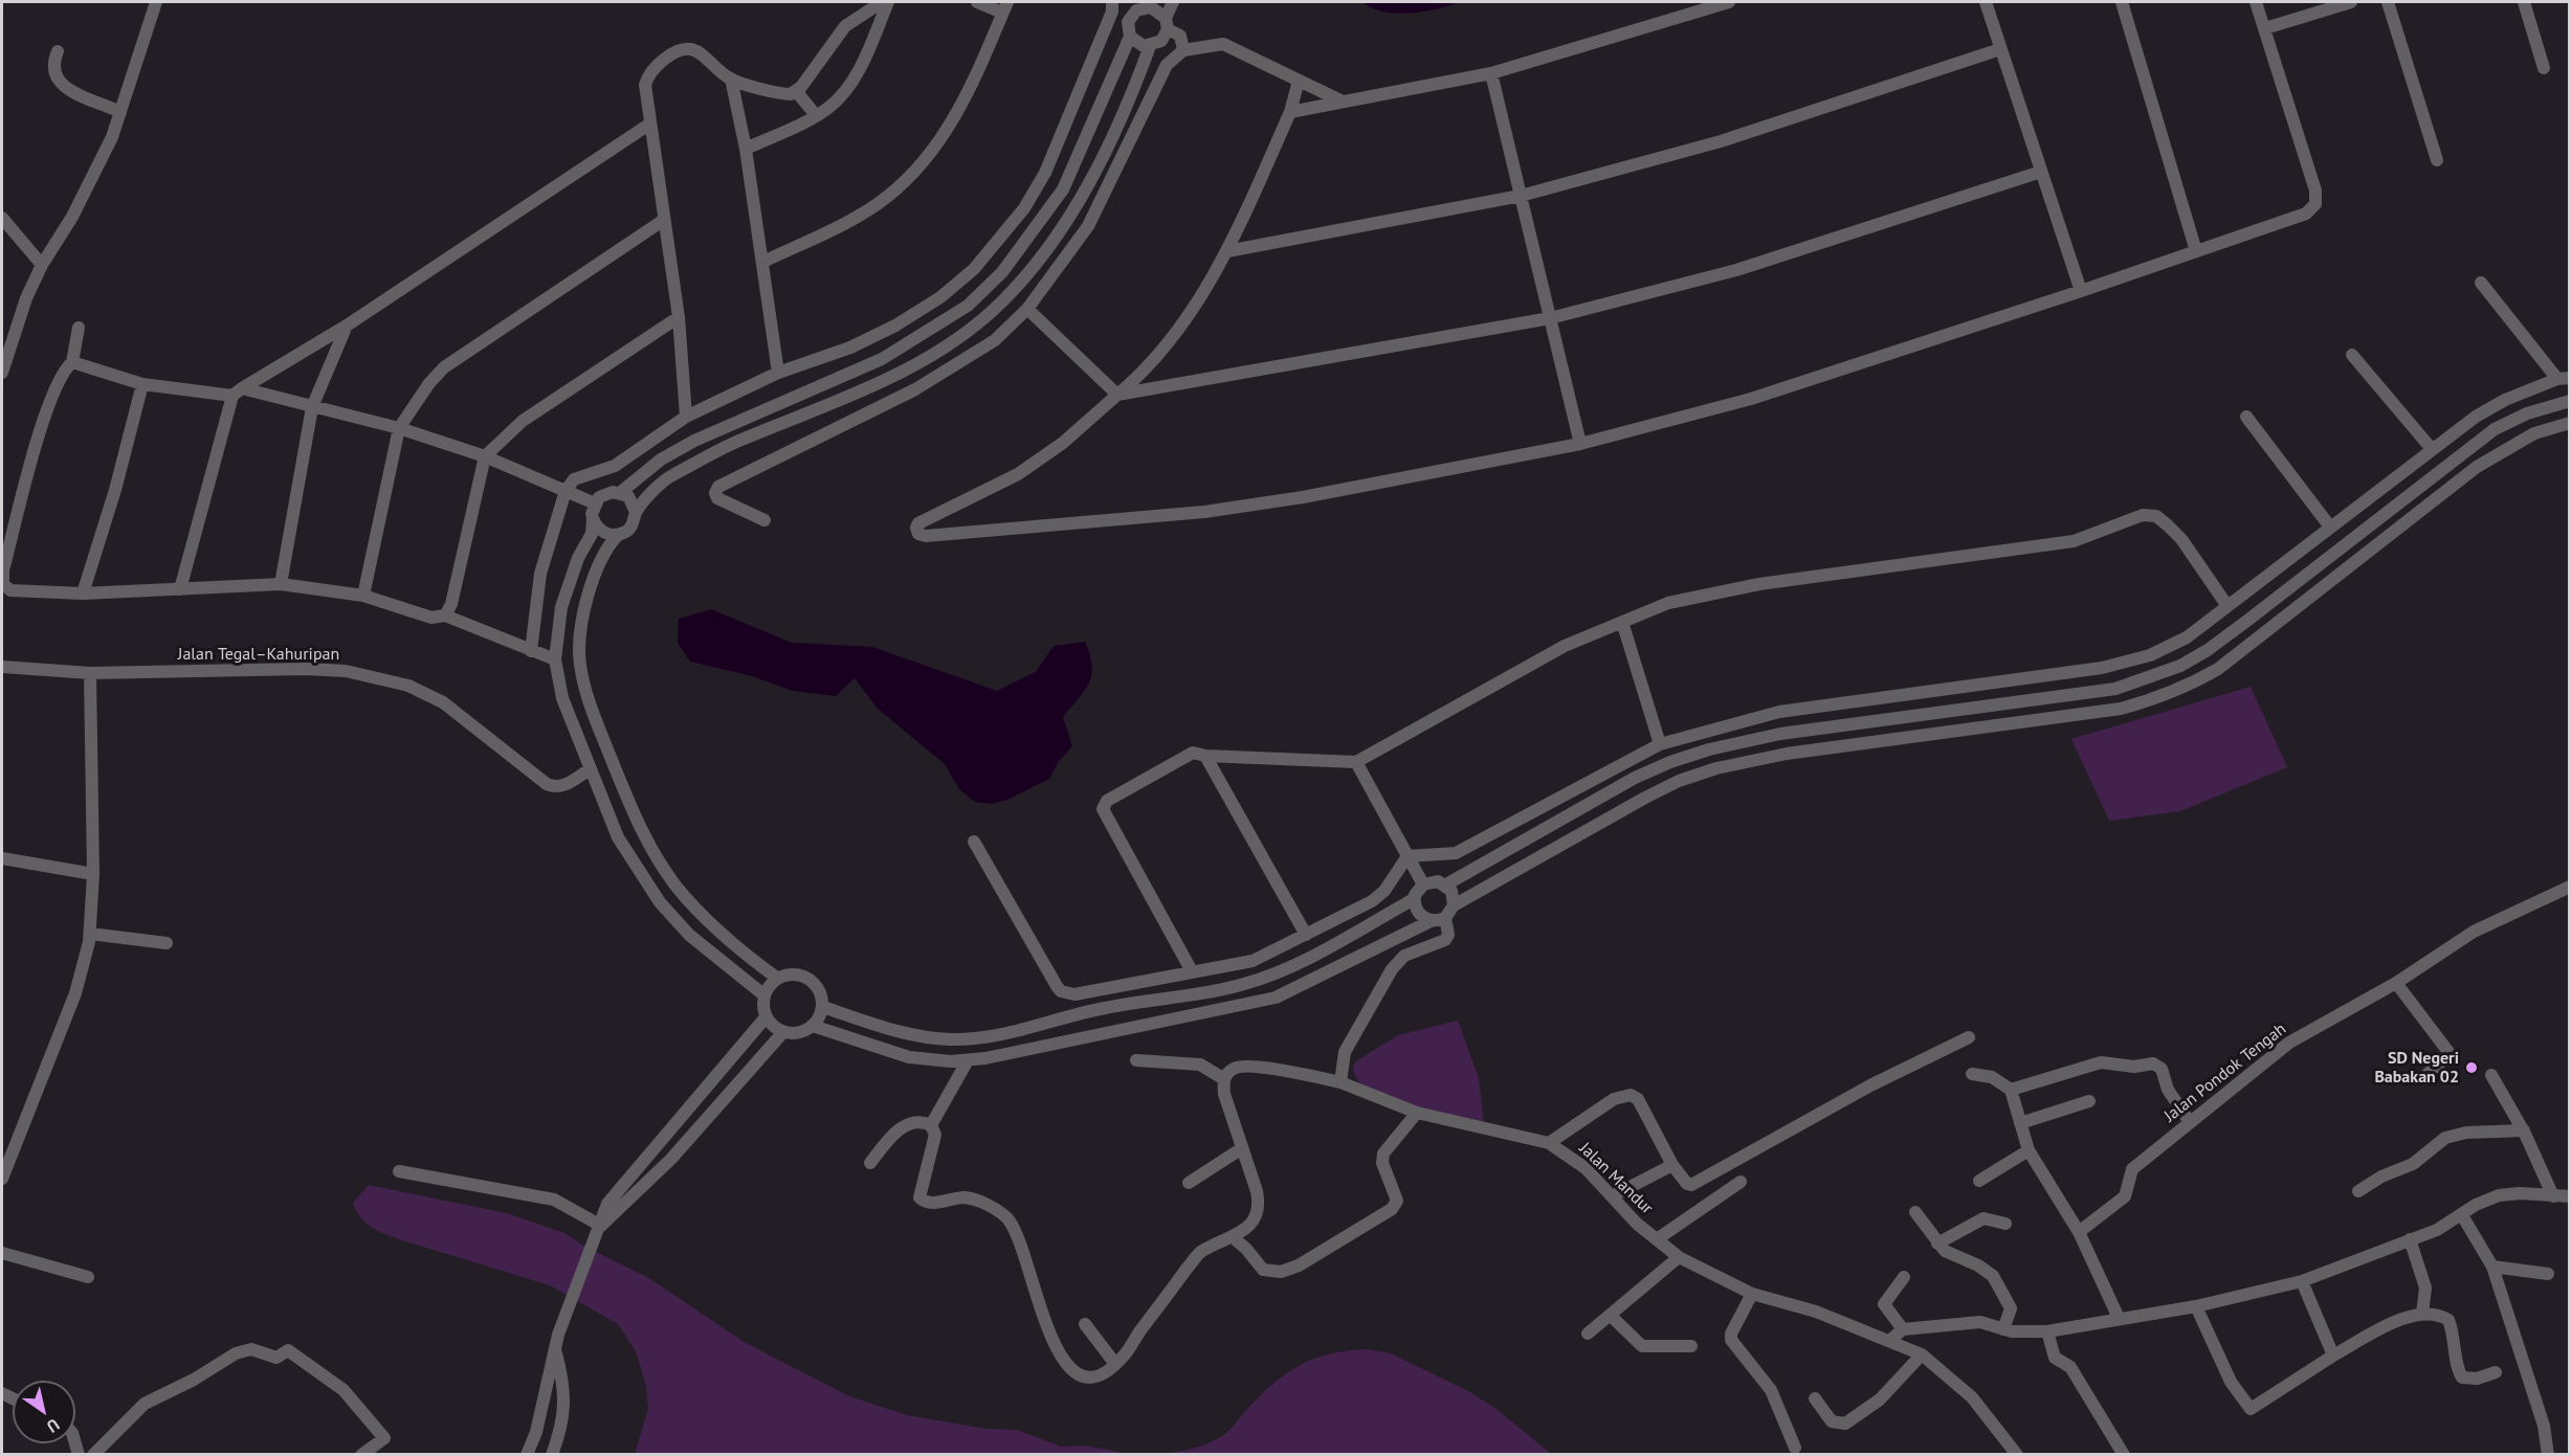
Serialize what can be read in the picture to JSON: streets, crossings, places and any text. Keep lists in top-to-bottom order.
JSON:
{
  "streets": {
    "street": ["Jalan Tegal–Kahuripan", "Jalan Pondok Tengah", "Jalan Mandur"]
  },
  "places": ["SD Negeri Babakan 02"],
  "north": "bottom right"
}
